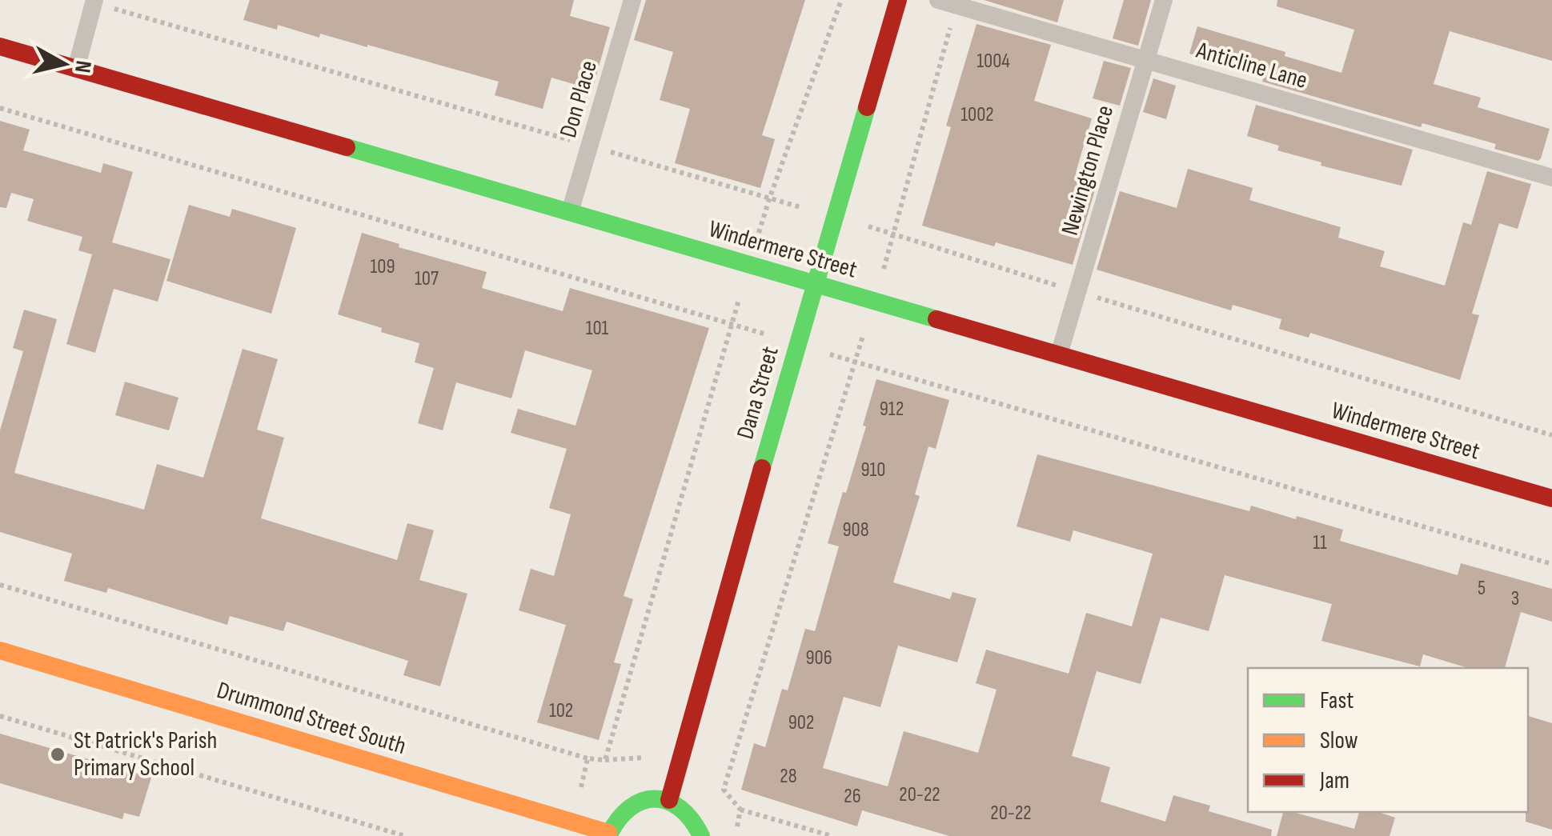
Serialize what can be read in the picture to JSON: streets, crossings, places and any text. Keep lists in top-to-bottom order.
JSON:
{
  "streets": {
    "street": ["Windermere Street", "Dana Street", "Drummond Street South"],
    "lane": ["Anticline Lane", "Don Place", "Newington Place"]
  },
  "crossings": [
    ["Anticline Lane", "Newington Place"],
    ["Don Place", "Windermere Street"],
    ["Newington Place", "Windermere Street"],
    ["Windermere Street", "Dana Street"]
  ],
  "places": ["St Patrick's Parish Primary School"],
  "house_numbers": [
    "1004",
    "1002",
    "109",
    "107",
    "101",
    "912",
    "910",
    "908",
    "11",
    "5",
    "3",
    "906",
    "102",
    "902",
    "28",
    "20-22",
    "26",
    "20-22"
  ],
  "legend": ["Fast", "Slow", "Jam"],
  "north": "right"
}
